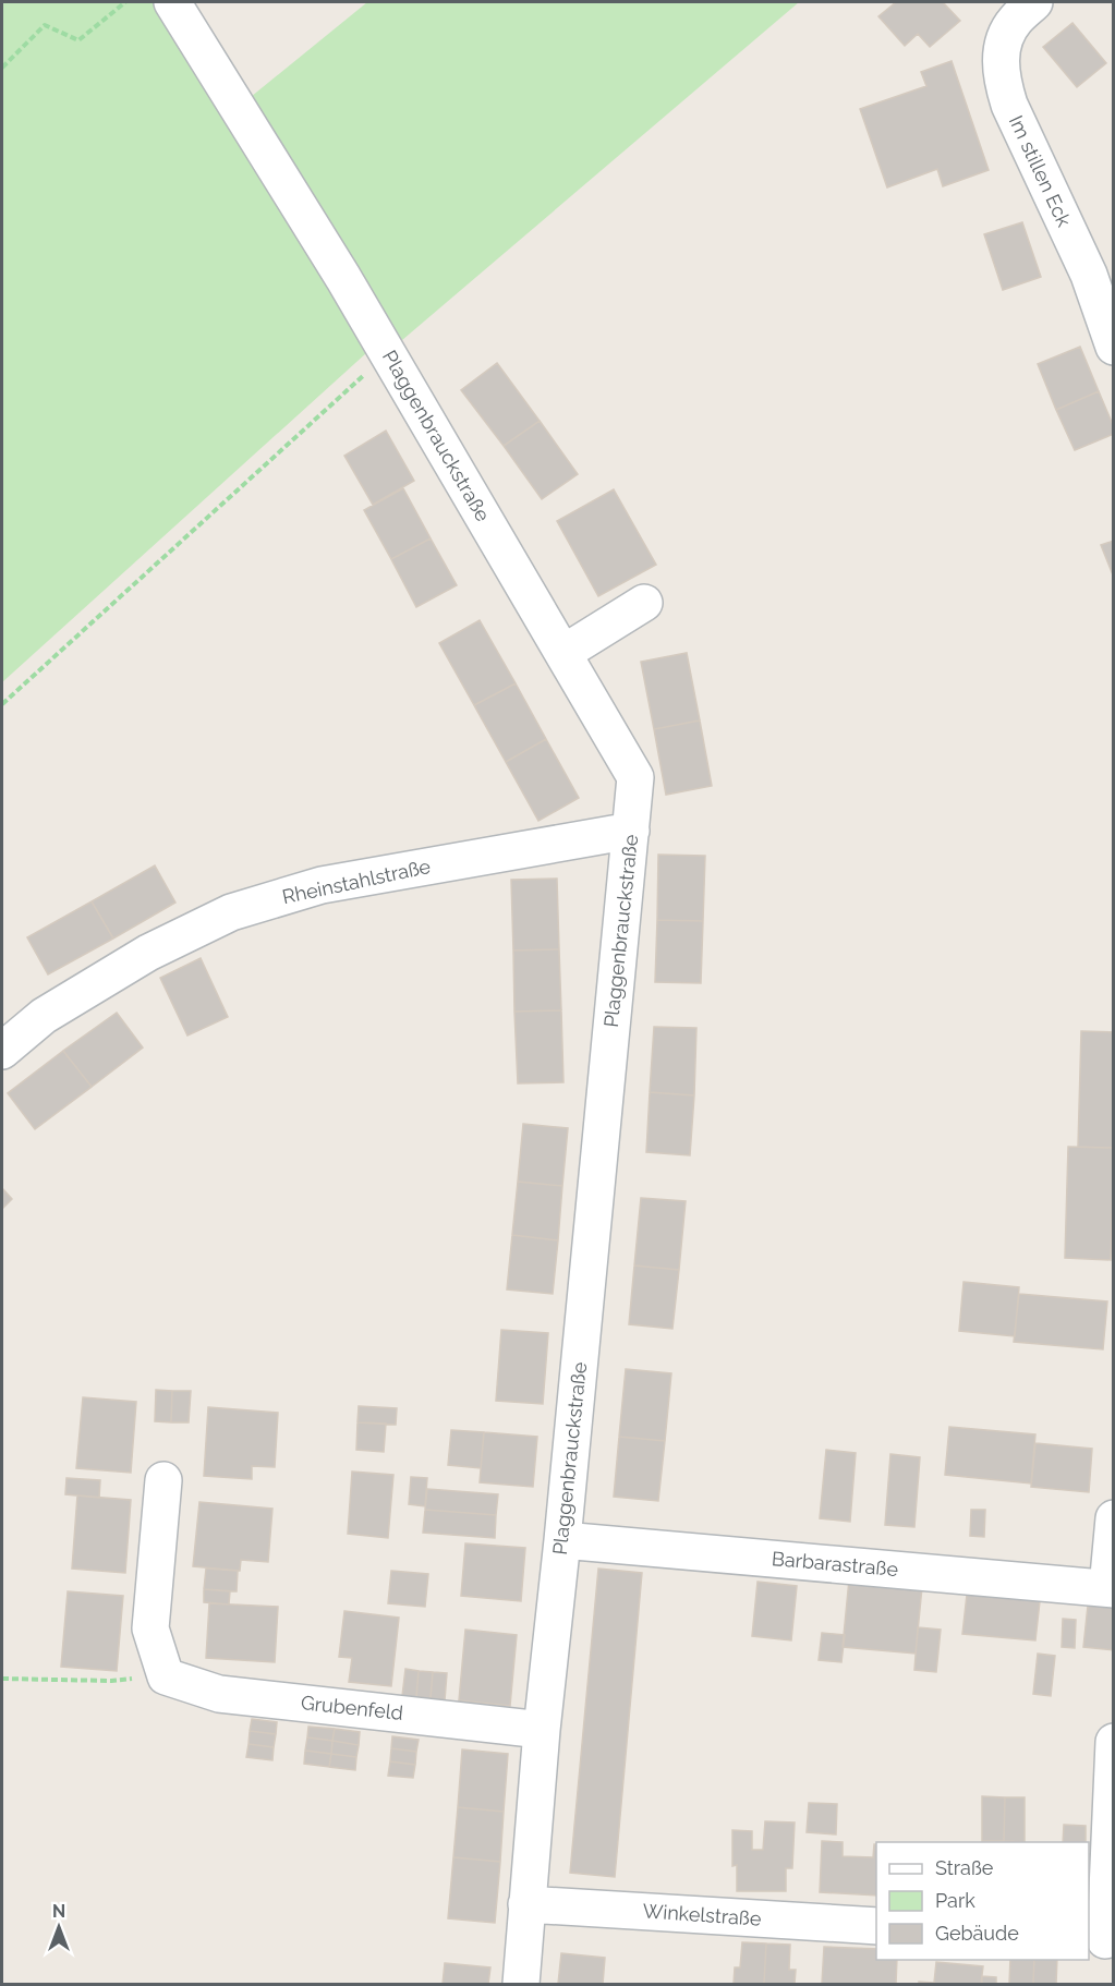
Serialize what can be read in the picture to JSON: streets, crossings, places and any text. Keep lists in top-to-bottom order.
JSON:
{
  "streets": {
    "street": [
      "Im stillen Eck",
      "Plaggenbrauckstraße",
      "Rheinstahlstraße",
      "Barbarastraße",
      "Grubenfeld",
      "Winkelstraße"
    ]
  },
  "crossings": [
    ["Plaggenbrauckstraße", "Rheinstahlstraße"],
    ["Plaggenbrauckstraße", "Barbarastraße"],
    ["Plaggenbrauckstraße", "Grubenfeld"],
    ["Plaggenbrauckstraße", "Winkelstraße"]
  ],
  "legend": ["Straße", "Park", "Gebäude"],
  "north": "top"
}
